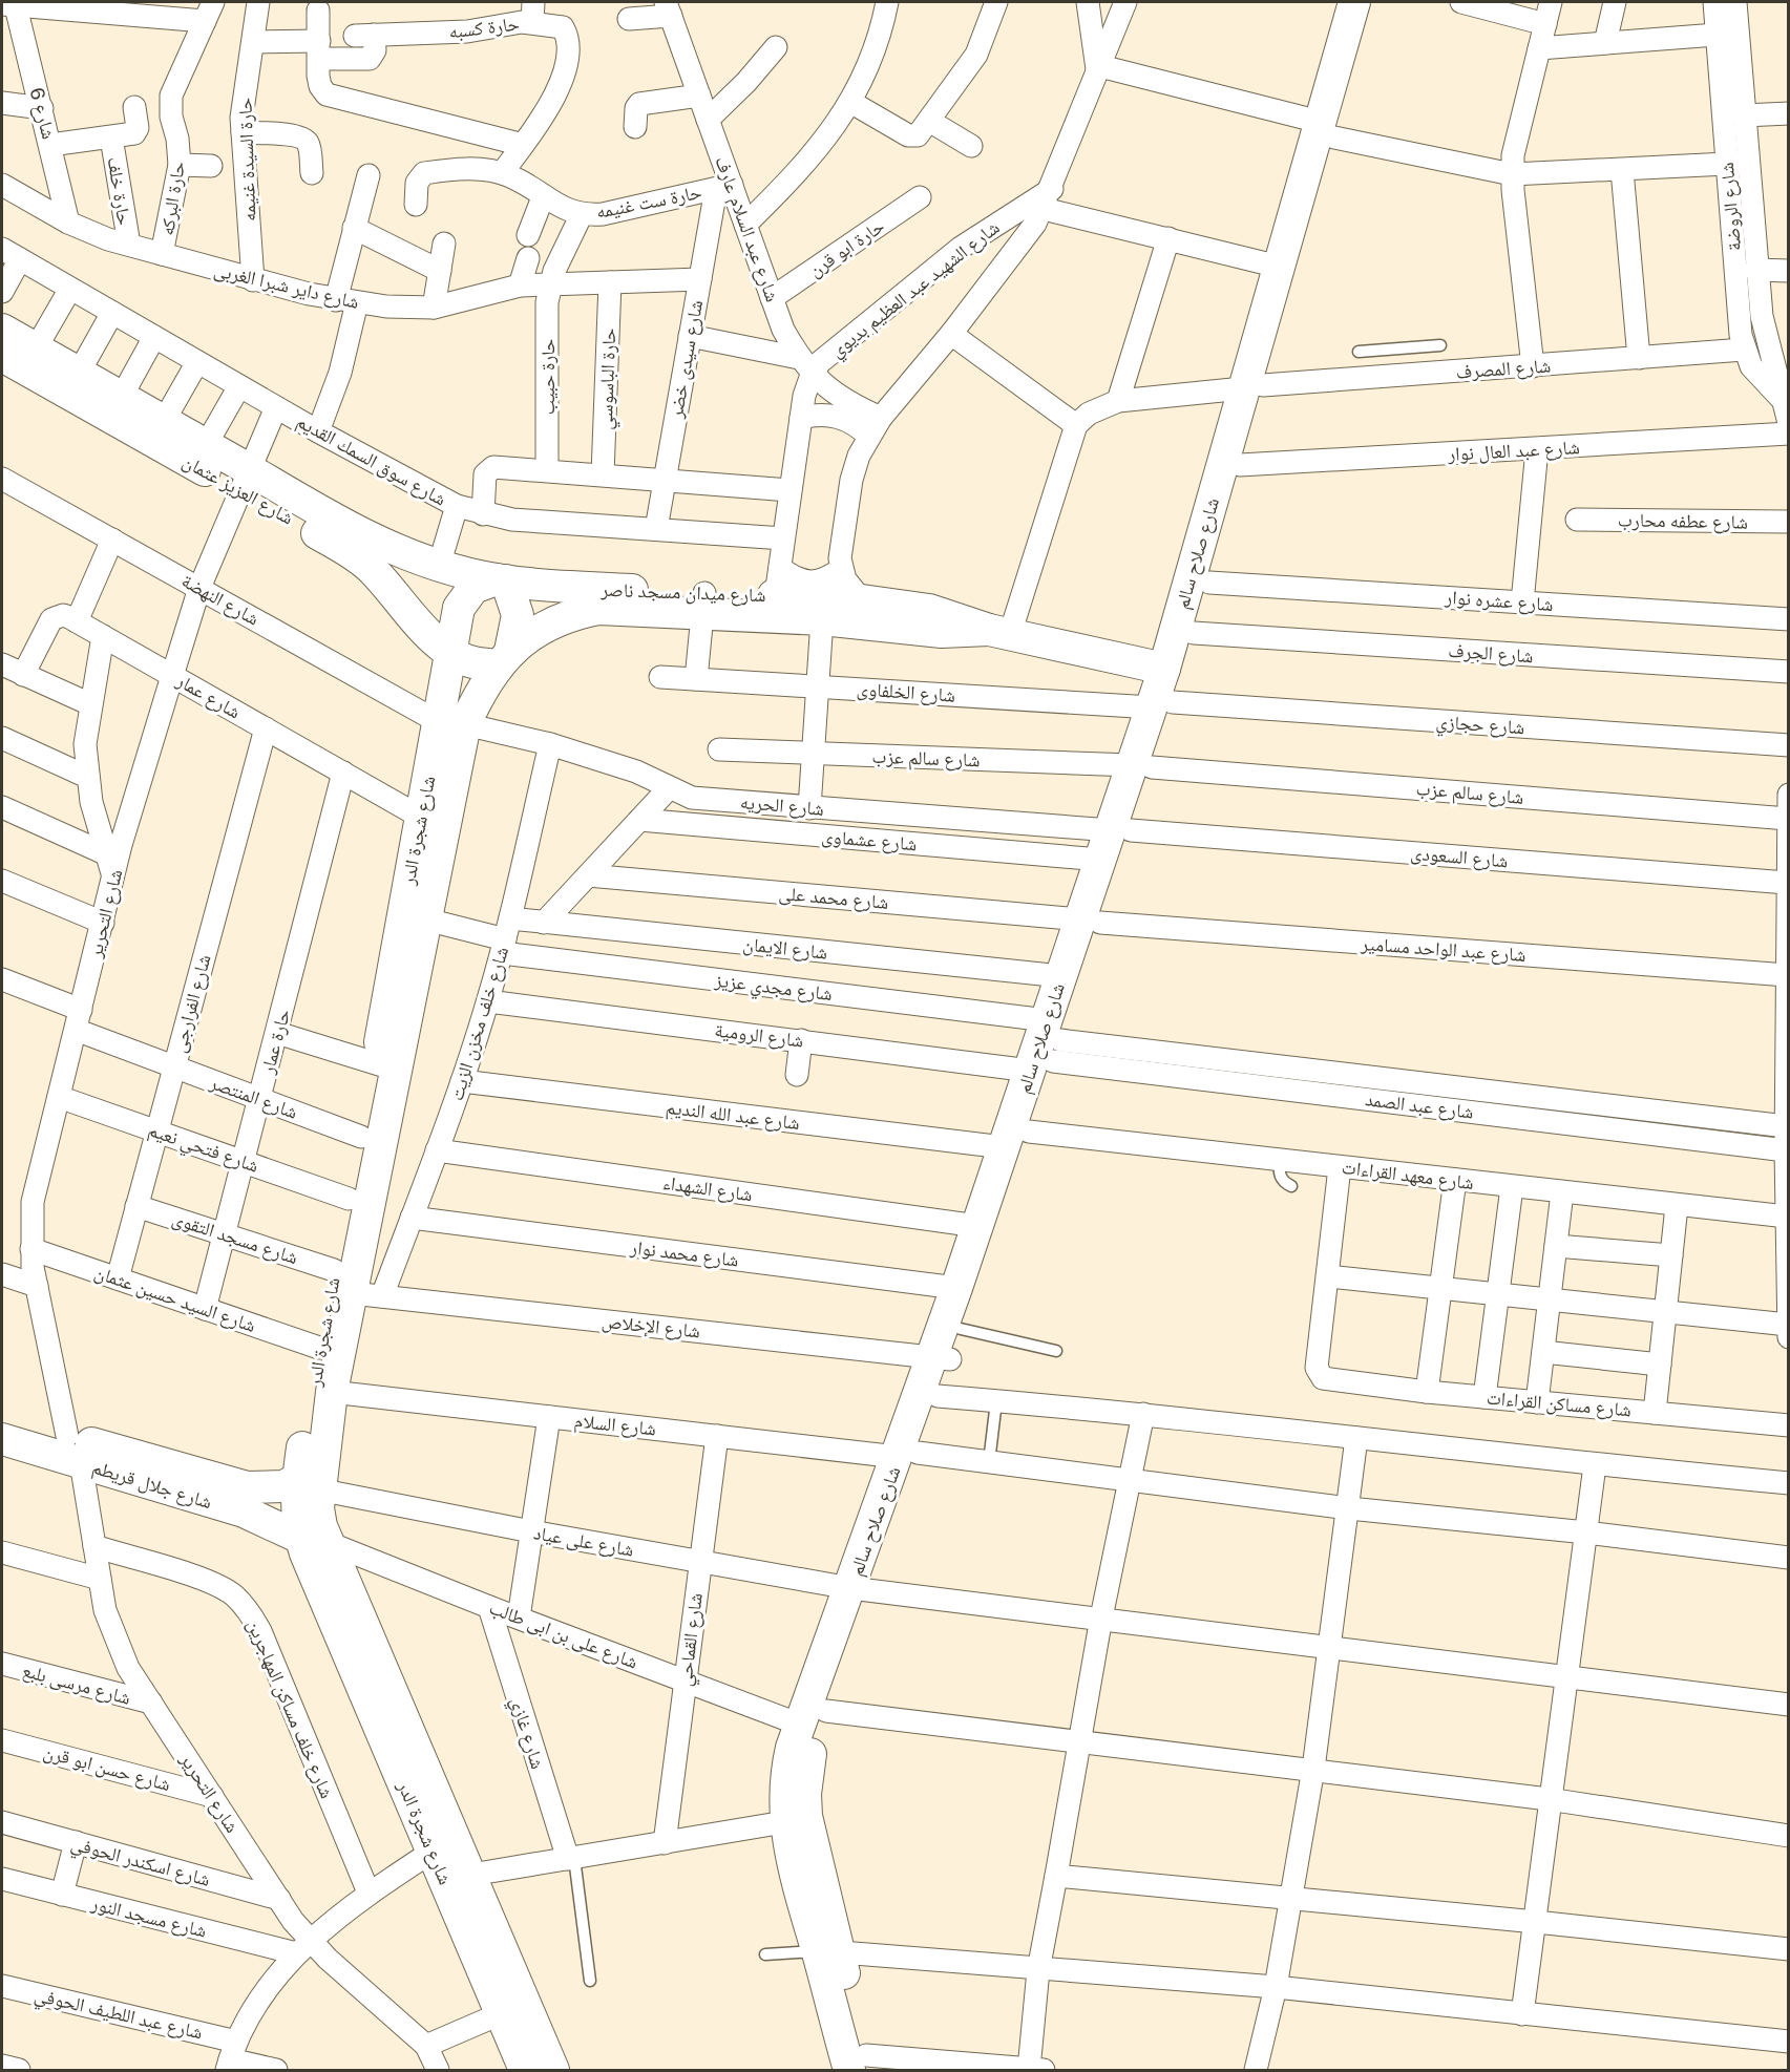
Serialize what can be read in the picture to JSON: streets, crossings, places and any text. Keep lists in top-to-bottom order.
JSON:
{
  "streets": {
    "street": [
      "حارة كسبه",
      "شارع 6",
      "حارة السيدة غنيمه",
      "حارة خلف",
      "حارة البركه",
      "حارة ست غنيمه",
      "شارع الروضة",
      "شارع عبد السلام عارف",
      "حارة ابو قرن",
      "شارع داير شبرا الغربى",
      "شارع الشهيد عبد العظيم بديوي",
      "شارع سيدى خضر",
      "شارع المصرف",
      "حارة حبيب",
      "حارة الباسوسي",
      "شارع عبد العال نوار",
      "شارع سوق السمك القديم",
      "شارع العزيز عثمان",
      "شارع عطفه محارب",
      "شارع صلاح سالم",
      "شارع ميدان مسجد ناصر",
      "شارع النهضة",
      "شارع عشره نوار",
      "شارع الجرف",
      "شارع الخلفاوى",
      "شارع عمار",
      "شارع حجازي",
      "شارع سالم عزب",
      "شارع الحريه",
      "شارع شجرة الدر",
      "شارع عشماوى",
      "شارع السعودى",
      "شارع محمد على",
      "شارع التحرير",
      "شارع الايمان",
      "شارع عبد الواحد مسامير",
      "شارع مجدي عزيز",
      "شارع الفرارجى",
      "شارع خلف مخزن الزيت",
      "شارع الرومية",
      "حارة عمار",
      "شارع المنتصر",
      "شارع عبد الصمد",
      "شارع عبد الله النديم",
      "شارع فتحي نعيم",
      "شارع معهد القراءات",
      "شارع الشهداء",
      "شارع مسجد التقوى",
      "شارع محمد نوار",
      "شارع السيد حسين عثمان",
      "شارع الإخلاص",
      "شارع مساكن القراءات",
      "شارع السلام",
      "شارع جلال قريطم",
      "شارع على عياد",
      "شارع على بن ابى طالب",
      "شارع القماحي",
      "شارع مرسى بلبع",
      "شارع خلف مساكن المهاجرين",
      "شارع غازي",
      "شارع حسن ابو قرن",
      "شارع اسكندر الحوفي",
      "شارع مسجد النور",
      "شارع عبد اللطيف الحوفي"
    ]
  },
  "crossings": [
    ["حارة كسبه", "حارة ست غنيمه"],
    ["شارع 6", "شارع داير شبرا الغربى"],
    ["حارة السيدة غنيمه", "شارع داير شبرا الغربى"],
    ["حارة خلف", "شارع داير شبرا الغربى"],
    ["حارة البركه", "شارع داير شبرا الغربى"],
    ["حارة ست غنيمه", "شارع عبد السلام عارف"],
    ["حارة ست غنيمه", "شارع سيدى خضر"],
    ["حارة ست غنيمه", "حارة حبيب"],
    ["شارع الروضة", "شارع المصرف"],
    ["شارع عبد السلام عارف", "حارة ابو قرن"],
    ["شارع عبد السلام عارف", "شارع الشهيد عبد العظيم بديوي"],
    ["شارع عبد السلام عارف", "شارع سيدى خضر"],
    ["شارع داير شبرا الغربى", "شارع سيدى خضر"],
    ["شارع داير شبرا الغربى", "حارة حبيب"],
    ["شارع داير شبرا الغربى", "حارة الباسوسي"],
    ["شارع الشهيد عبد العظيم بديوي", "شارع سوق السمك القديم"],
    ["شارع الشهيد عبد العظيم بديوي", "شارع ميدان مسجد ناصر"],
    ["شارع سيدى خضر", "شارع سوق السمك القديم"],
    ["شارع المصرف", "شارع صلاح سالم"],
    ["شارع عبد العال نوار", "شارع صلاح سالم"],
    ["شارع سوق السمك القديم", "شارع التحرير"],
    ["شارع العزيز عثمان", "شارع ميدان مسجد ناصر"],
    ["شارع العزيز عثمان", "شارع شجرة الدر"],
    ["شارع العزيز عثمان", "شارع التحرير"],
    ["شارع صلاح سالم", "شارع ميدان مسجد ناصر"],
    ["شارع صلاح سالم", "شارع عشره نوار"],
    ["شارع صلاح سالم", "شارع الجرف"],
    ["شارع صلاح سالم", "شارع الخلفاوى"],
    ["شارع صلاح سالم", "شارع حجازي"],
    ["شارع صلاح سالم", "شارع سالم عزب"],
    ["شارع صلاح سالم", "شارع الحريه"],
    ["شارع صلاح سالم", "شارع عشماوى"],
    ["شارع صلاح سالم", "شارع السعودى"],
    ["شارع صلاح سالم", "شارع محمد على"],
    ["شارع صلاح سالم", "شارع الايمان"],
    ["شارع صلاح سالم", "شارع عبد الواحد مسامير"],
    ["شارع صلاح سالم", "شارع مجدي عزيز"],
    ["شارع صلاح سالم", "شارع الرومية"],
    ["شارع صلاح سالم", "شارع عبد الصمد"],
    ["شارع صلاح سالم", "شارع عبد الله النديم"],
    ["شارع صلاح سالم", "شارع معهد القراءات"],
    ["شارع صلاح سالم", "شارع الشهداء"],
    ["شارع صلاح سالم", "شارع محمد نوار"],
    ["شارع صلاح سالم", "شارع الإخلاص"],
    ["شارع صلاح سالم", "شارع السلام"],
    ["شارع صلاح سالم", "شارع على عياد"],
    ["شارع صلاح سالم", "شارع على بن ابى طالب"],
    ["شارع ميدان مسجد ناصر", "شارع شجرة الدر"],
    ["شارع النهضة", "شارع الحريه"],
    ["شارع النهضة", "شارع شجرة الدر"],
    ["شارع النهضة", "شارع التحرير"],
    ["شارع الخلفاوى", "شارع حجازي"],
    ["شارع عمار", "شارع شجرة الدر"],
    ["شارع عمار", "شارع التحرير"],
    ["شارع عمار", "شارع الفرارجى"],
    ["شارع عمار", "حارة عمار"],
    ["شارع الحريه", "شارع شجرة الدر"],
    ["شارع الحريه", "شارع السعودى"],
    ["شارع الحريه", "شارع خلف مخزن الزيت"],
    ["شارع شجرة الدر", "شارع المنتصر"],
    ["شارع شجرة الدر", "شارع فتحي نعيم"],
    ["شارع شجرة الدر", "شارع مسجد التقوى"],
    ["شارع شجرة الدر", "شارع السيد حسين عثمان"],
    ["شارع شجرة الدر", "شارع الإخلاص"],
    ["شارع شجرة الدر", "شارع السلام"],
    ["شارع شجرة الدر", "شارع جلال قريطم"],
    ["شارع شجرة الدر", "شارع على عياد"],
    ["شارع شجرة الدر", "شارع على بن ابى طالب"],
    ["شارع محمد على", "شارع عبد الواحد مسامير"],
    ["شارع التحرير", "شارع المنتصر"],
    ["شارع التحرير", "شارع فتحي نعيم"],
    ["شارع التحرير", "شارع السيد حسين عثمان"],
    ["شارع التحرير", "شارع جلال قريطم"],
    ["شارع التحرير", "شارع مرسى بلبع"],
    ["شارع التحرير", "شارع خلف مساكن المهاجرين"],
    ["شارع التحرير", "شارع حسن ابو قرن"],
    ["شارع التحرير", "شارع اسكندر الحوفي"],
    ["شارع التحرير", "شارع مسجد النور"],
    ["شارع الايمان", "شارع مجدي عزيز"],
    ["شارع الايمان", "شارع خلف مخزن الزيت"],
    ["شارع مجدي عزيز", "شارع خلف مخزن الزيت"],
    ["شارع مجدي عزيز", "شارع الرومية"],
    ["شارع مجدي عزيز", "شارع عبد الصمد"],
    ["شارع الفرارجى", "شارع المنتصر"],
    ["شارع الفرارجى", "شارع فتحي نعيم"],
    ["شارع الفرارجى", "شارع مسجد التقوى"],
    ["شارع الفرارجى", "شارع السيد حسين عثمان"],
    ["شارع خلف مخزن الزيت", "شارع الرومية"],
    ["شارع خلف مخزن الزيت", "شارع عبد الله النديم"],
    ["شارع خلف مخزن الزيت", "شارع الشهداء"],
    ["شارع خلف مخزن الزيت", "شارع محمد نوار"],
    ["شارع خلف مخزن الزيت", "شارع الإخلاص"],
    ["شارع الرومية", "شارع عبد الصمد"],
    ["حارة عمار", "شارع المنتصر"],
    ["حارة عمار", "شارع فتحي نعيم"],
    ["حارة عمار", "شارع مسجد التقوى"],
    ["حارة عمار", "شارع السيد حسين عثمان"],
    ["شارع عبد الله النديم", "شارع معهد القراءات"],
    ["شارع مسجد التقوى", "شارع الإخلاص"],
    ["شارع السلام", "شارع القماحي"],
    ["شارع جلال قريطم", "شارع على عياد"],
    ["شارع جلال قريطم", "شارع على بن ابى طالب"],
    ["شارع على عياد", "شارع القماحي"],
    ["شارع على بن ابى طالب", "شارع القماحي"],
    ["شارع على بن ابى طالب", "شارع غازي"]
  ]
}
